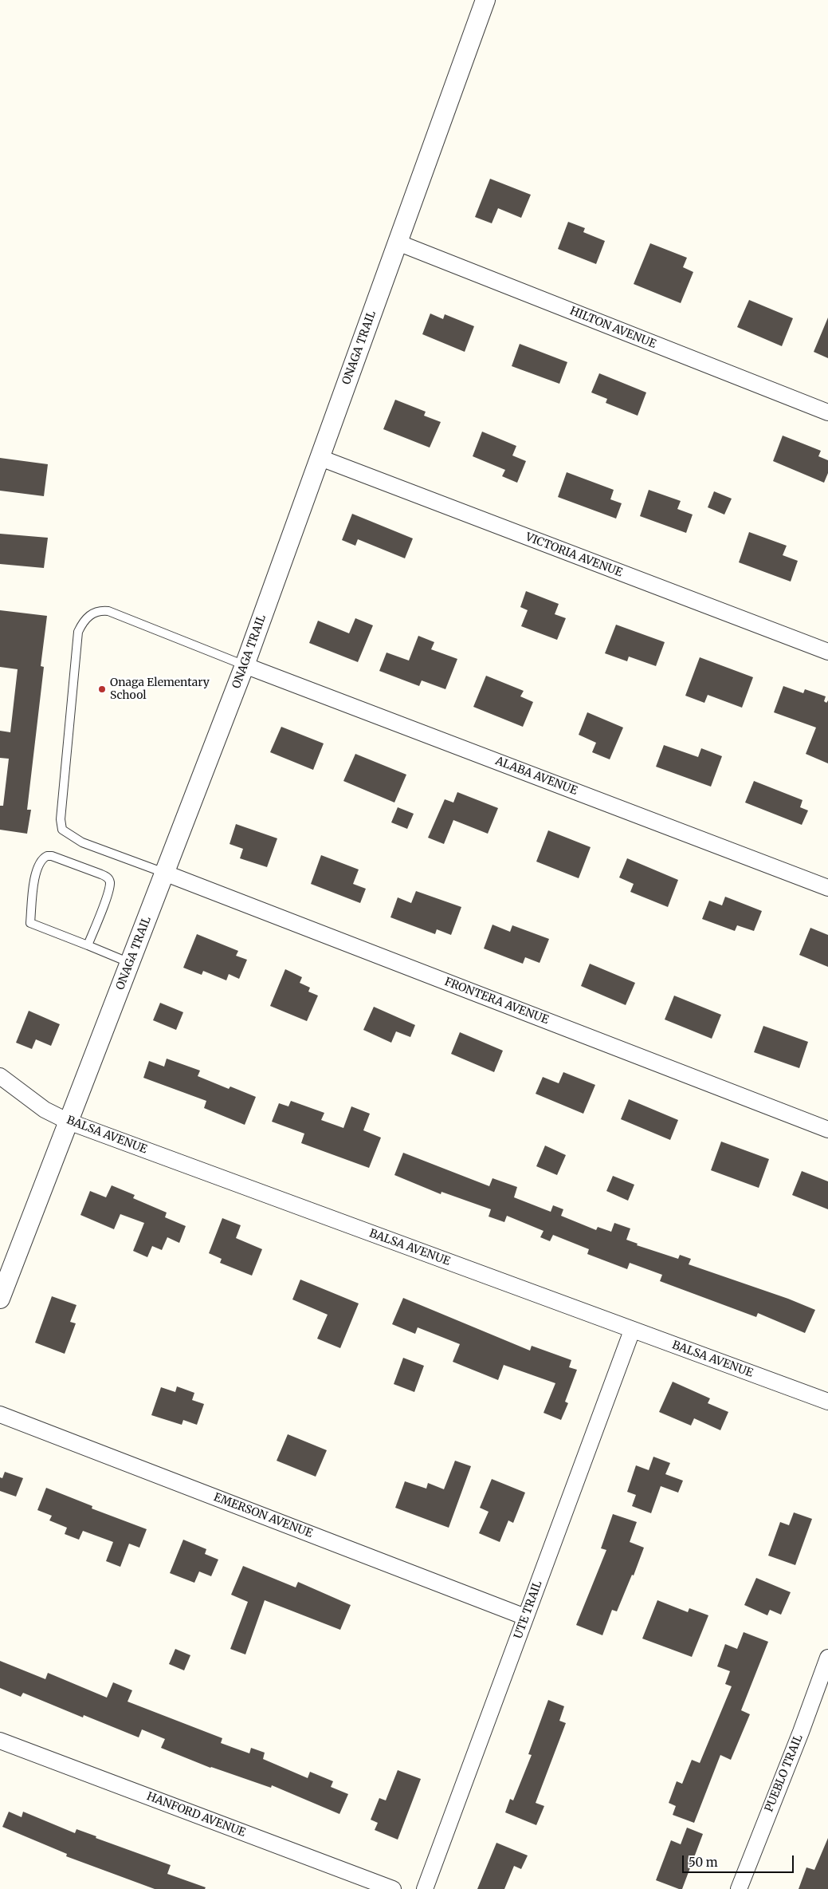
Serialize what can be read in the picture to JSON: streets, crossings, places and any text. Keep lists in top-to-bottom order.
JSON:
{
  "streets": {
    "street": [
      "HILTON AVENUE",
      "ONAGA TRAIL",
      "VICTORIA AVENUE",
      "ALABA AVENUE",
      "FRONTERA AVENUE",
      "BALSA AVENUE",
      "EMERSON AVENUE",
      "UTE TRAIL",
      "PUEBLO TRAIL",
      "HANFORD AVENUE"
    ]
  },
  "crossings": [
    ["HILTON AVENUE", "ONAGA TRAIL"],
    ["ONAGA TRAIL", "VICTORIA AVENUE"],
    ["ONAGA TRAIL", "ALABA AVENUE"],
    ["ONAGA TRAIL", "FRONTERA AVENUE"],
    ["ONAGA TRAIL", "BALSA AVENUE"],
    ["BALSA AVENUE", "UTE TRAIL"],
    ["EMERSON AVENUE", "UTE TRAIL"]
  ],
  "places": ["Onaga Elementary School"],
  "scale_bar": "50 m"
}
